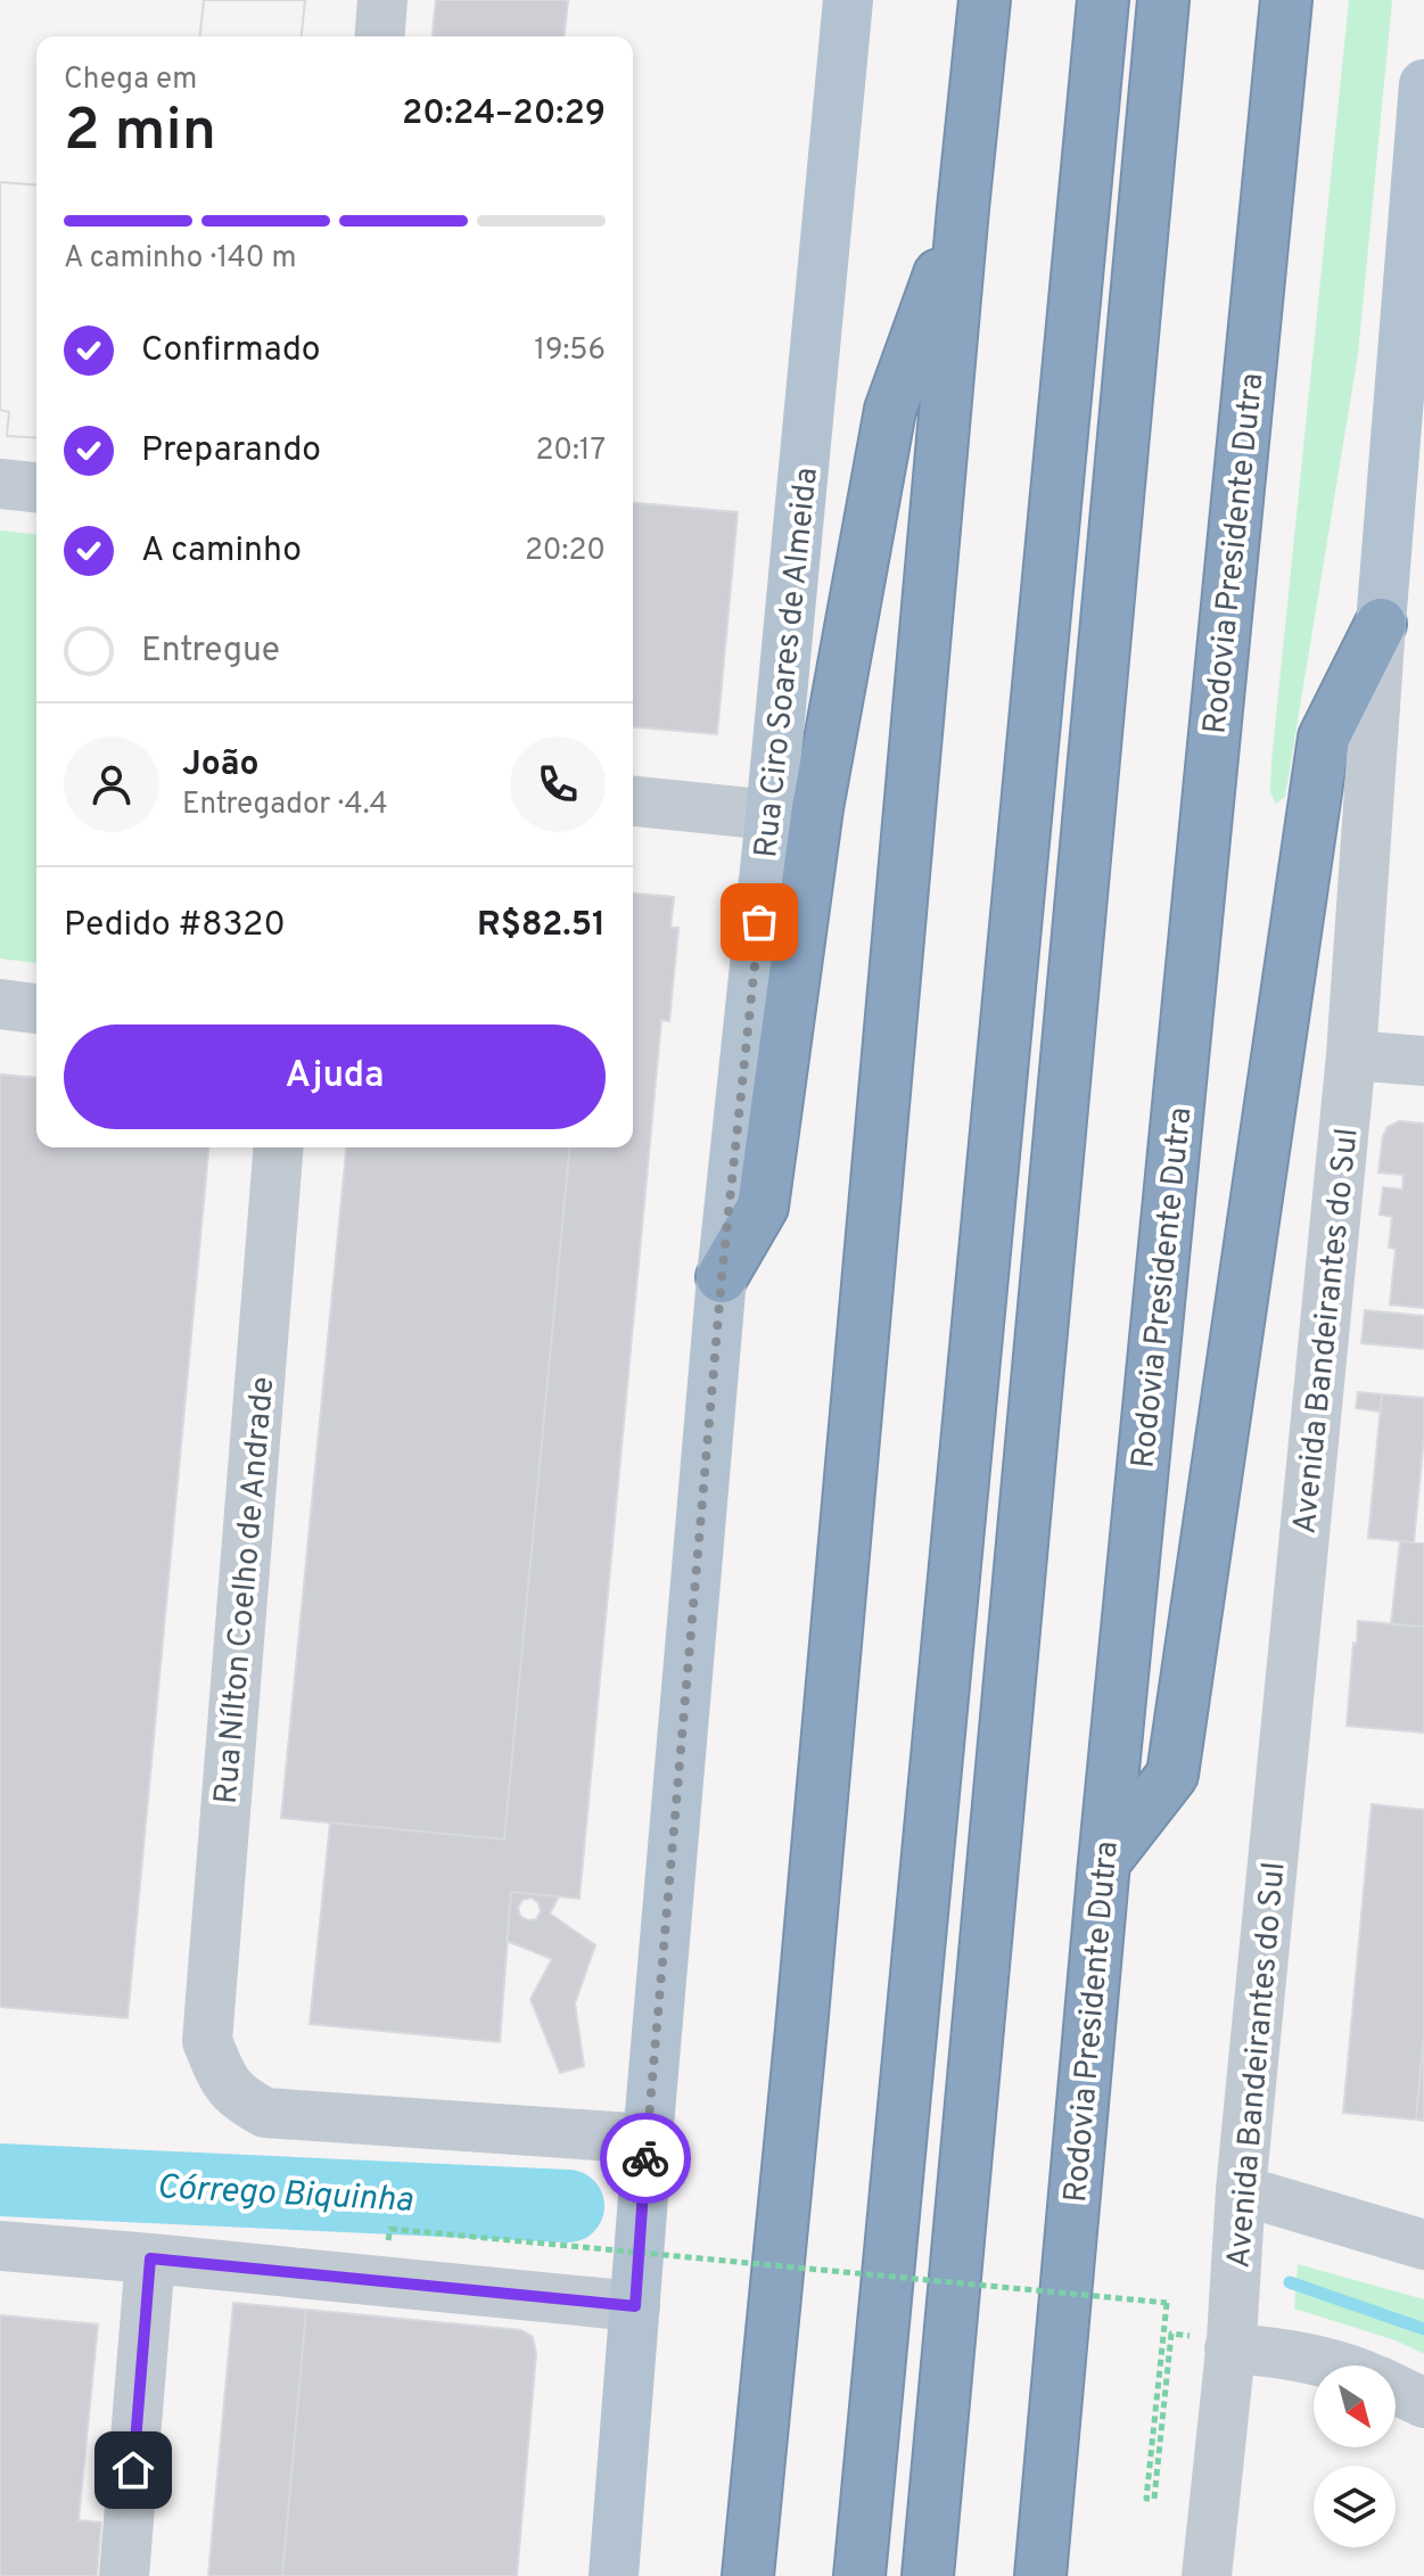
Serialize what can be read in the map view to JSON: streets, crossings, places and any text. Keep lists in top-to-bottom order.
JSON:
{
  "streets": {
    "highway": ["Rodovia Presidente Dutra"],
    "main road": ["Rua Ciro Soares de Almeida", "Avenida Bandeirantes do Sul"],
    "street": ["Rua Nílton Coelho de Andrade"]
  },
  "crossings": [
    ["Rua Ciro Soares de Almeida", "Rua Nílton Coelho de Andrade"]
  ],
  "water": ["Córrego Biquinha"],
  "north": "bottom right",
  "page": {
    "heading": ["2 min", "Chega em", "20:24–20:29"],
    "panel": [
      "João",
      "Entregador · 4.4",
      "Pedido #8320",
      "R$82.51"
    ],
    "bar": "A caminho · 140 m",
    "list": [
      ["Confirmado", "19:56"],
      ["Preparando", "20:17"],
      ["A caminho", "20:20"],
      "Entregue"
    ],
    "buttons": "Ajuda"
  }
}
